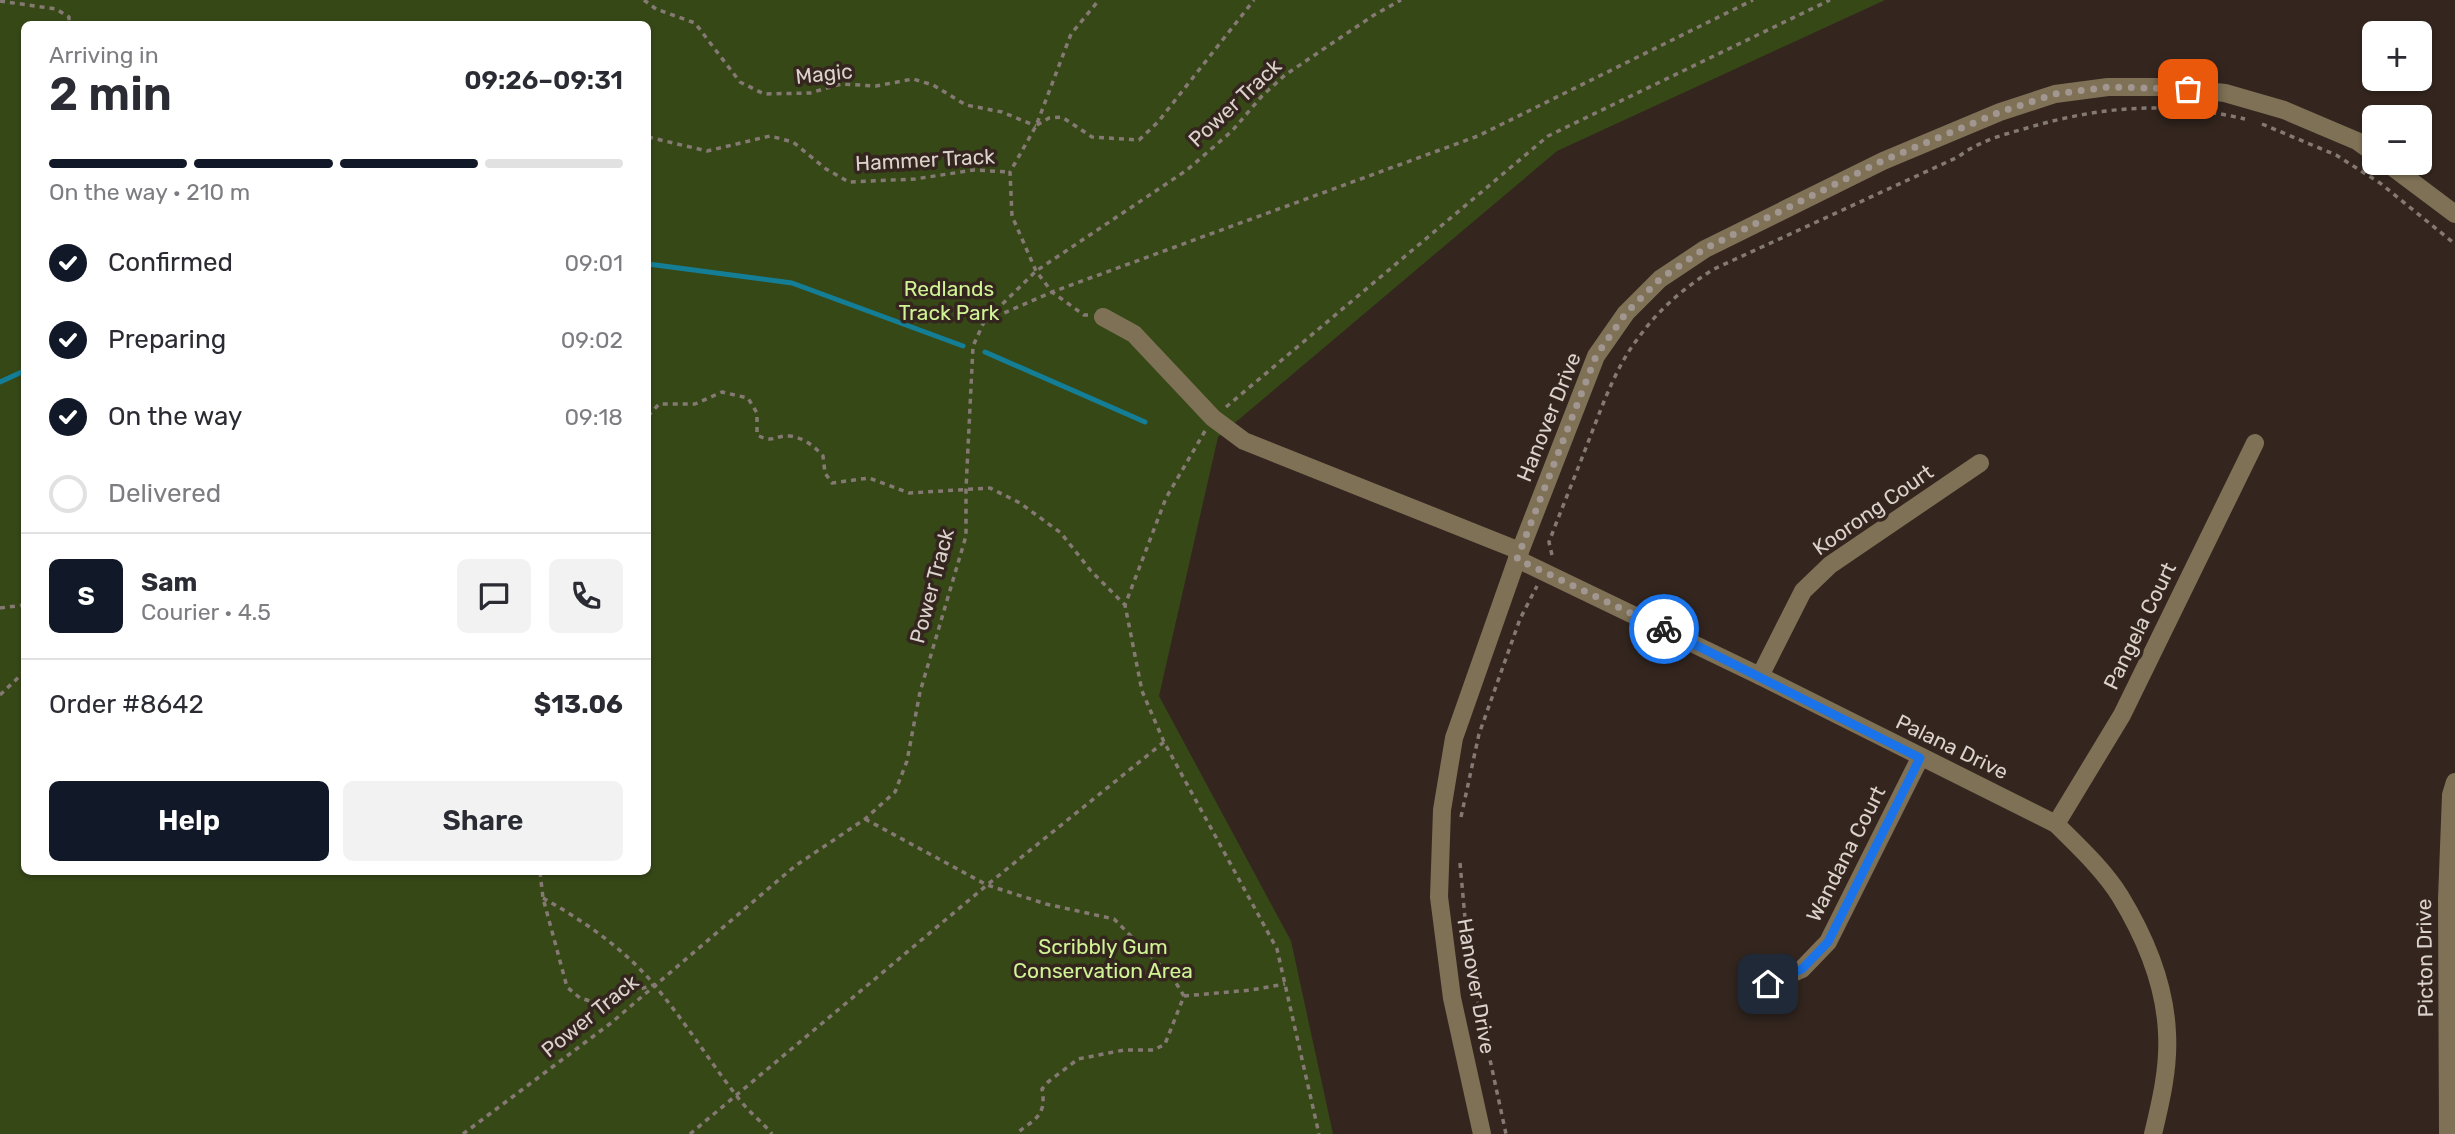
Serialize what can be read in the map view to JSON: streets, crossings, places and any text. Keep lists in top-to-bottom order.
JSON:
{
  "streets": {
    "street": [
      "Hanover Drive",
      "Koorong Court",
      "Pangela Court",
      "Palana Drive",
      "Wandana Court",
      "Picton Drive"
    ],
    "path": ["Magic", "Power Track", "Hammer Track"]
  },
  "crossings": [
    ["Hanover Drive", "Palana Drive"],
    ["Koorong Court", "Palana Drive"],
    ["Pangela Court", "Palana Drive"],
    ["Palana Drive", "Wandana Court"]
  ],
  "parks": ["Redlands Track Park", "Scribbly Gum Conservation Area"],
  "page": {
    "map_buttons": ["+", "−"],
    "heading": ["2 min", "Arriving in", "09:26–09:31"],
    "panel": [
      "Sam",
      "Courier · 4.5",
      "Order #8642",
      "$13.06"
    ],
    "bar": "On the way · 210 m",
    "list": [
      ["Confirmed", "09:01"],
      ["Preparing", "09:02"],
      ["On the way", "09:18"],
      "Delivered"
    ],
    "round": "S",
    "buttons": ["Help", "Share"]
  }
}
